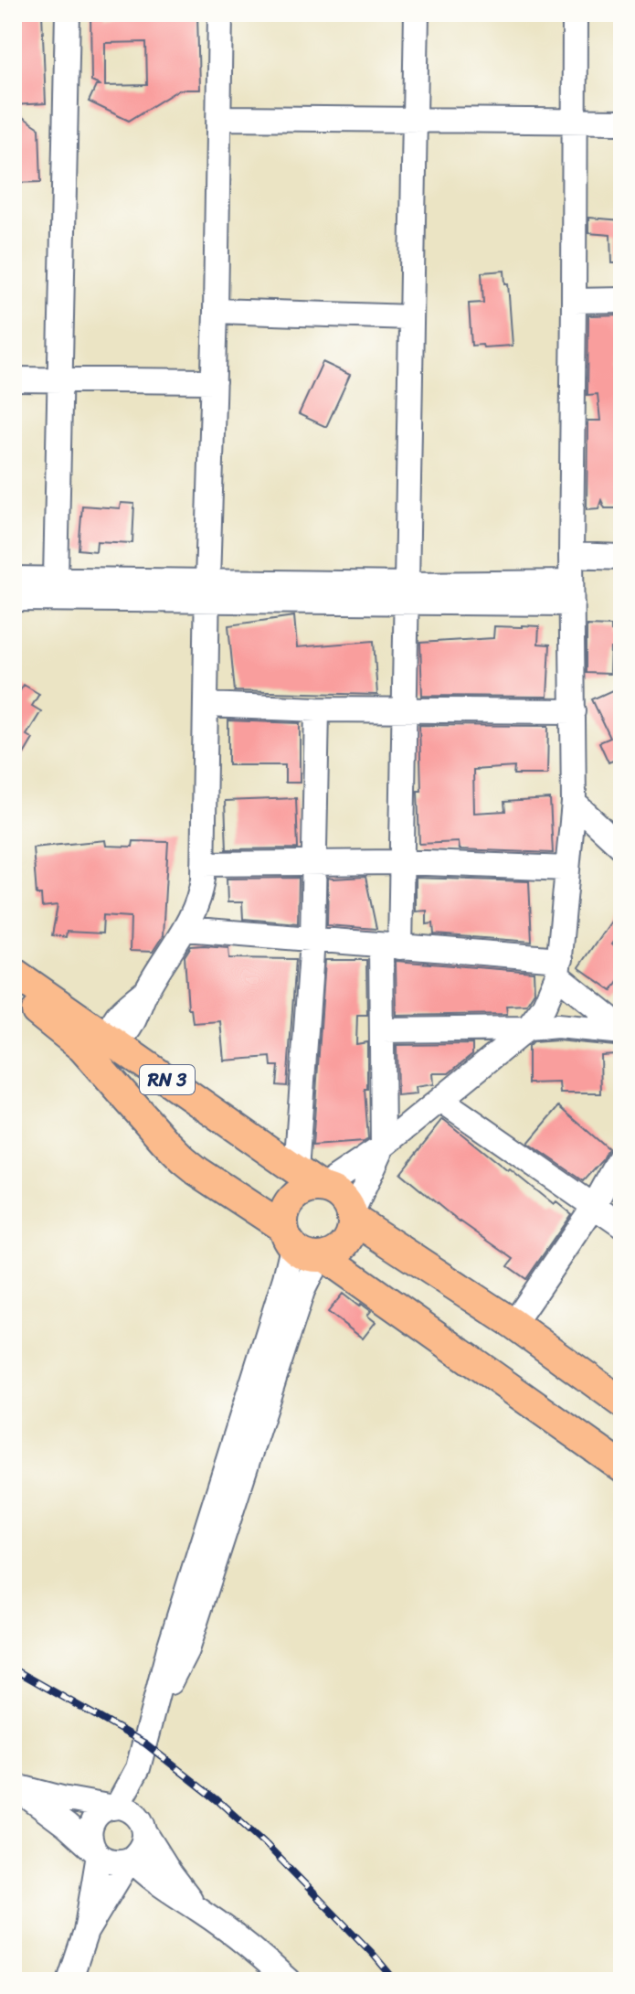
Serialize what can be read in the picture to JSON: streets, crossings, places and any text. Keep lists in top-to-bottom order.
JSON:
{
  "streets": {
    "main road": ["RN 3"]
  }
}
